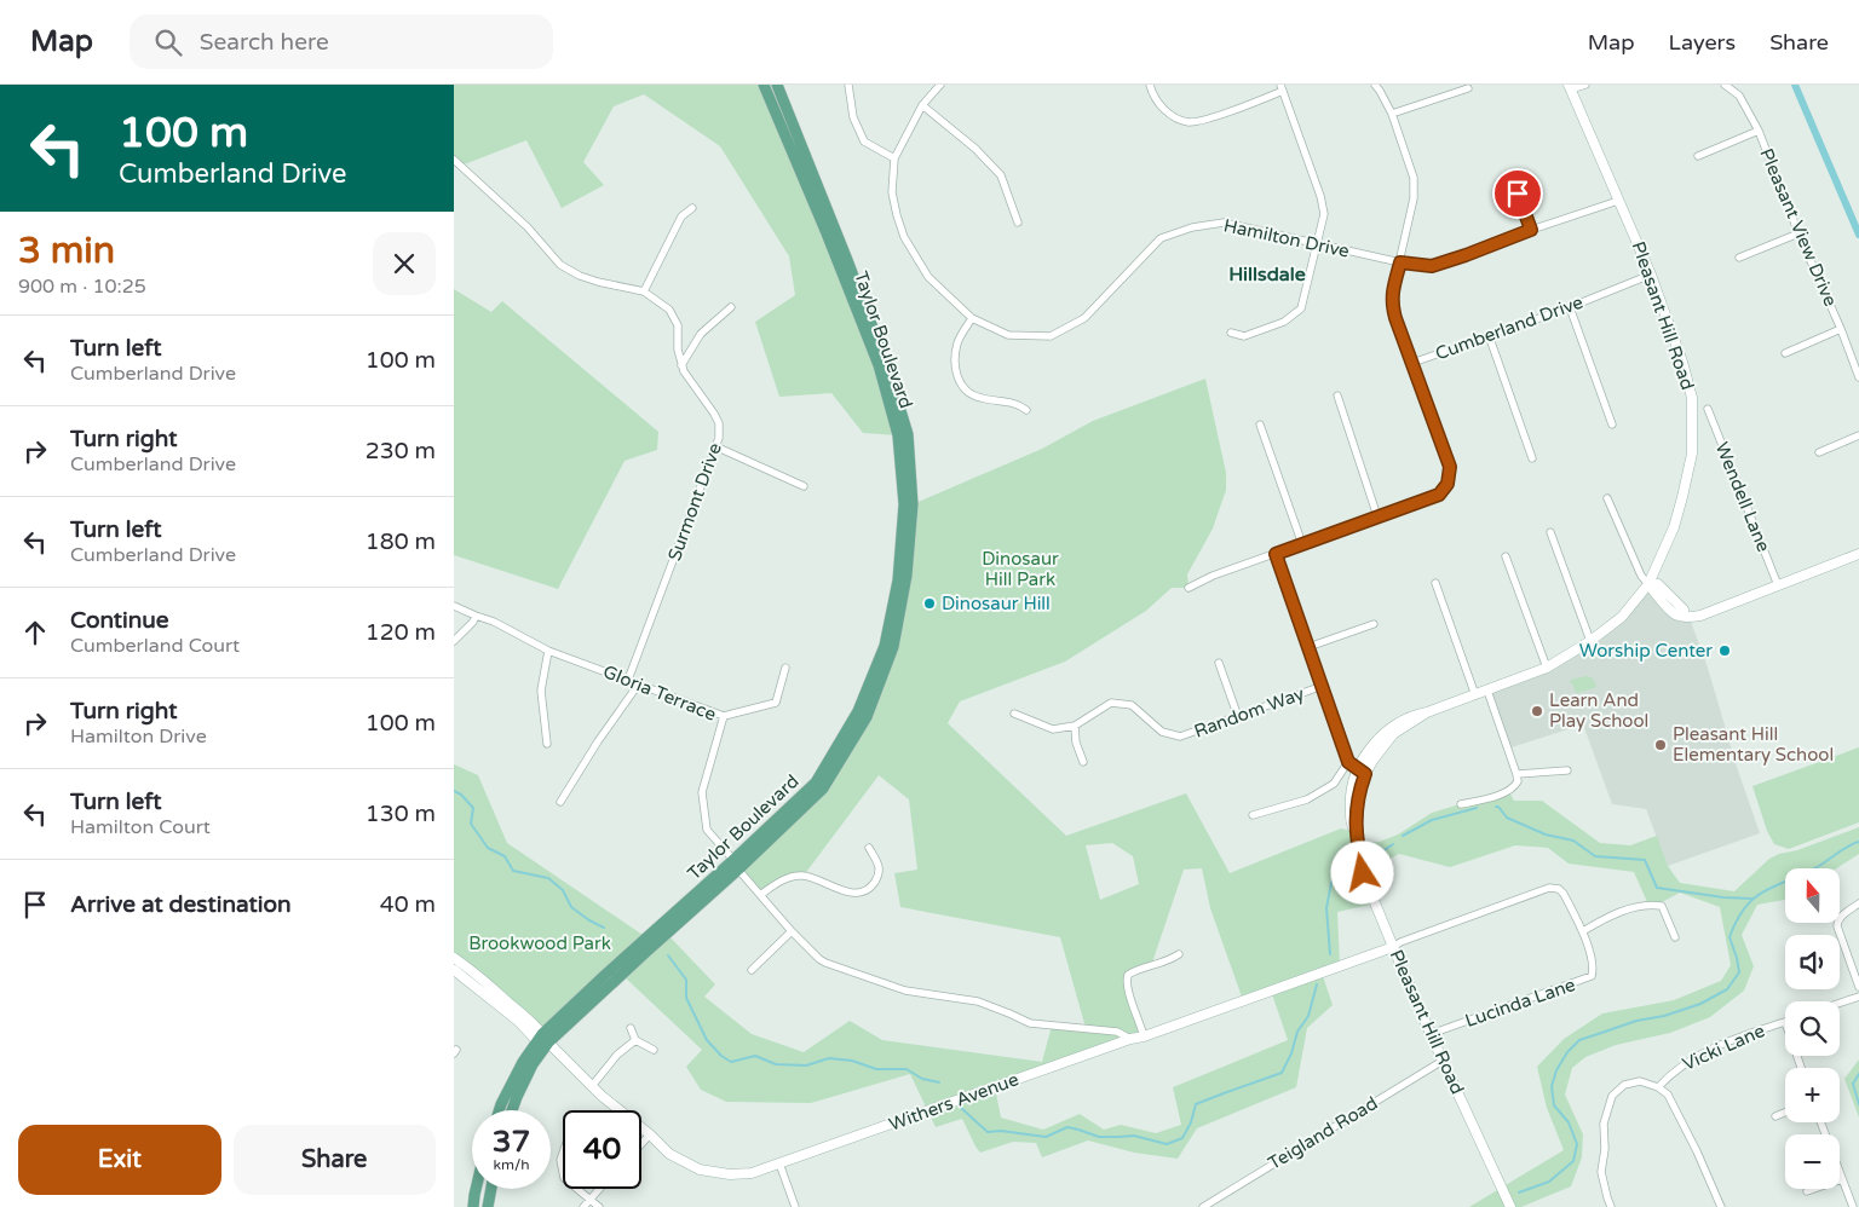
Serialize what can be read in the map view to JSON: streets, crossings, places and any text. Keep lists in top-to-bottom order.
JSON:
{
  "streets": {
    "main road": ["Taylor Boulevard"],
    "street": [
      "Pleasant View Drive",
      "Hamilton Drive",
      "Pleasant Hill Road",
      "Cumberland Drive",
      "Wendell Lane",
      "Surmont Drive",
      "Gloria Terrace",
      "Random Way",
      "Lucinda Lane",
      "Vicki Lane",
      "Withers Avenue",
      "Teigland Road"
    ]
  },
  "crossings": [
    ["Hamilton Drive", "Pleasant Hill Road"],
    ["Pleasant Hill Road", "Cumberland Drive"],
    ["Pleasant Hill Road", "Lucinda Lane"],
    ["Pleasant Hill Road", "Withers Avenue"],
    ["Pleasant Hill Road", "Teigland Road"],
    ["Taylor Boulevard", "Gloria Terrace"],
    ["Taylor Boulevard", "Withers Avenue"],
    ["Surmont Drive", "Gloria Terrace"],
    ["Gloria Terrace", "Withers Avenue"],
    ["Lucinda Lane", "Withers Avenue"]
  ],
  "districts": ["Hillsdale"],
  "parks": ["Dinosaur Hill Park", "Brookwood Park"],
  "places": [
    "Dinosaur Hill",
    "Worship Center",
    "Learn And Play School",
    "Pleasant Hill Elementary School"
  ],
  "north": "top",
  "page": {
    "header": "Map",
    "search": "Search here",
    "nav": ["Map", "Layers", "Share"],
    "turn": ["100 m", "Cumberland Drive"],
    "heading": ["3 min", "900 m · 10:25"],
    "list": [
      {
        "name": "Turn left",
        "note": "Cumberland Drive",
        "value": "100 m"
      },
      {
        "name": "Turn right",
        "note": "Cumberland Drive",
        "value": "230 m"
      },
      {
        "name": "Turn left",
        "note": "Cumberland Drive",
        "value": "180 m"
      },
      {
        "name": "Continue",
        "note": "Cumberland Court",
        "value": "120 m"
      },
      {
        "name": "Turn right",
        "note": "Hamilton Drive",
        "value": "100 m"
      },
      {
        "name": "Turn left",
        "note": "Hamilton Court",
        "value": "130 m"
      },
      {
        "name": "Arrive at destination",
        "value": "40 m"
      }
    ],
    "map_buttons": ["+", "−"],
    "speed": "37 km/h",
    "limit": "40",
    "buttons": ["Exit", "Share"]
  }
}
